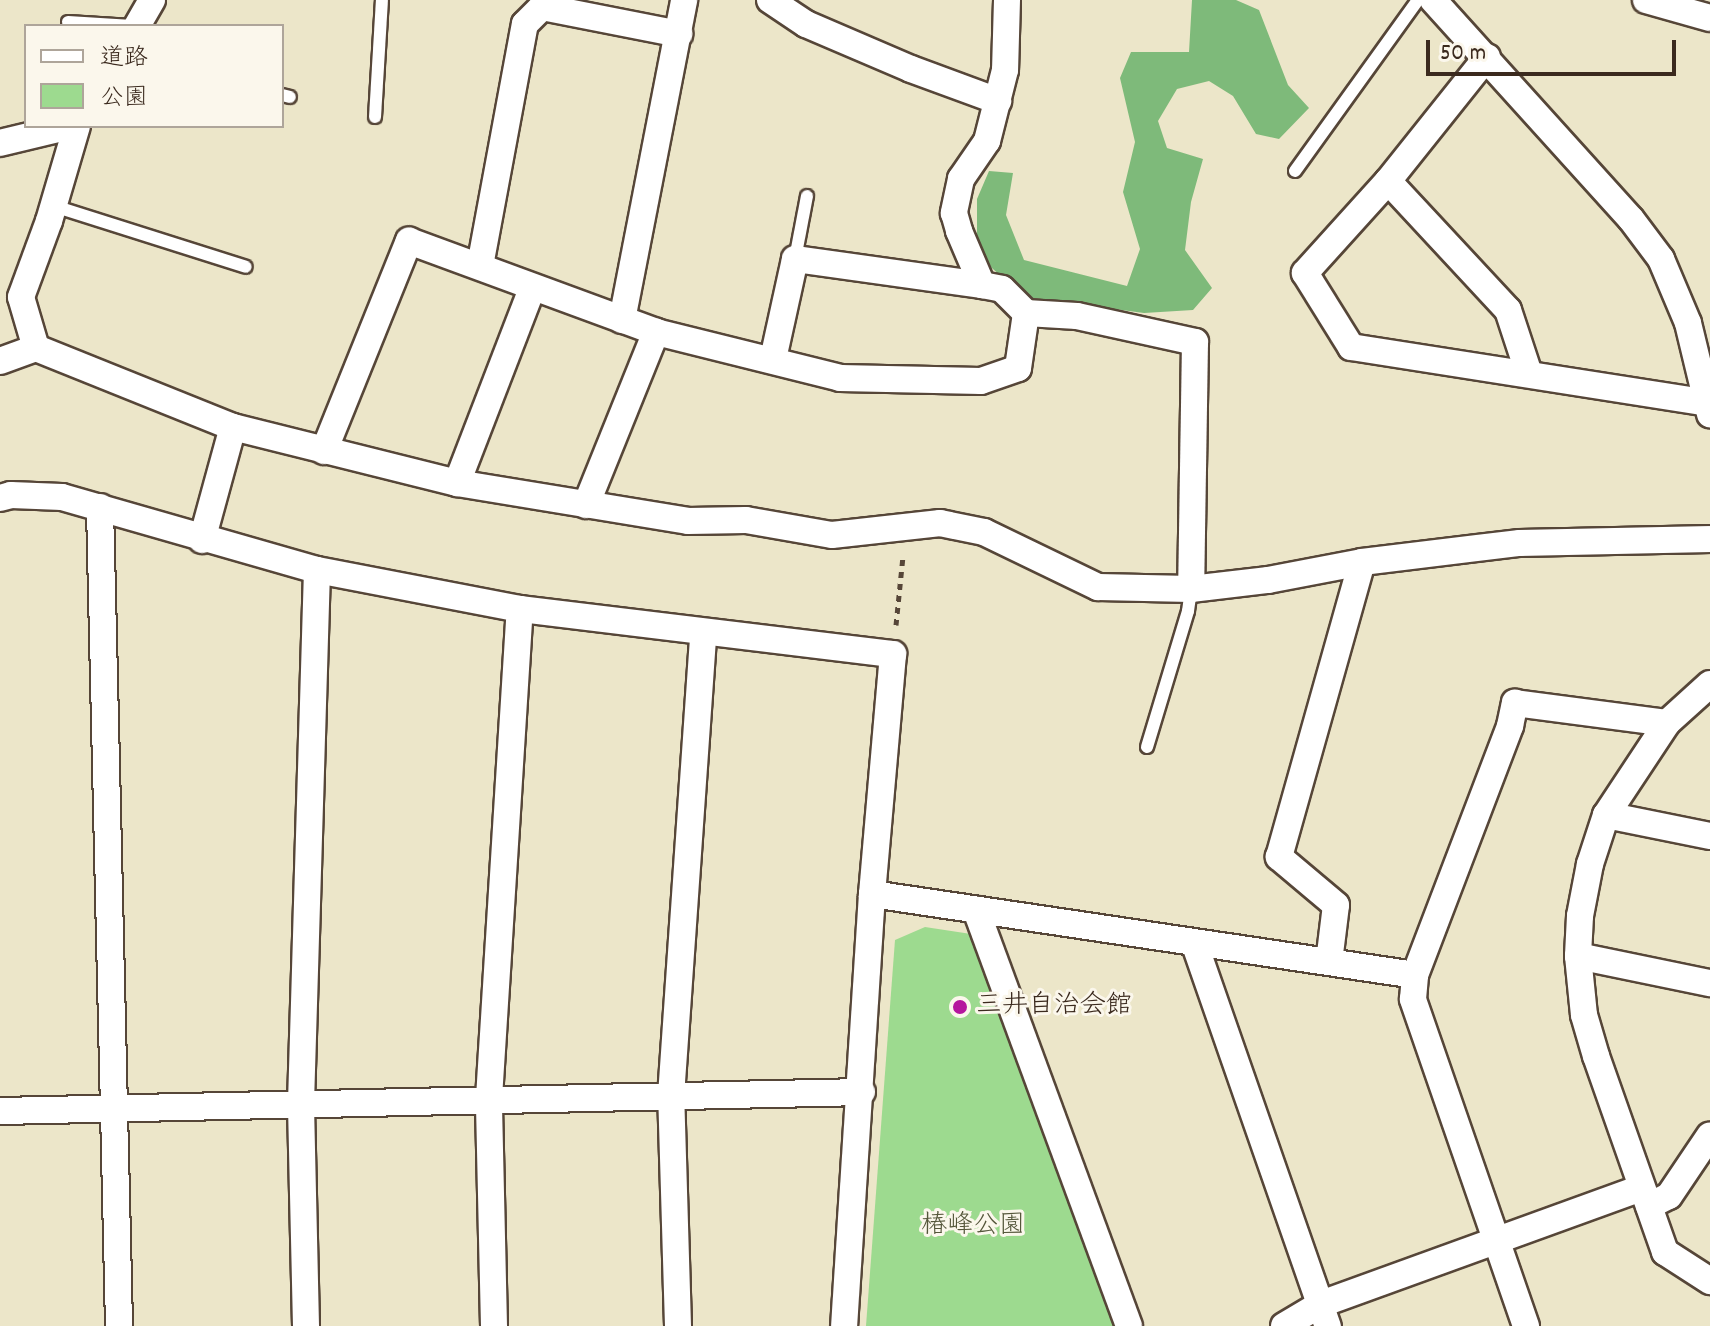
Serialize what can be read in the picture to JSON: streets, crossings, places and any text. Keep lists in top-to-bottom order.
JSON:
{
  "parks": ["椿峰公園"],
  "places": ["三井自治会館"],
  "legend": ["道路", "公園"],
  "scale_bar": "50 m"
}
